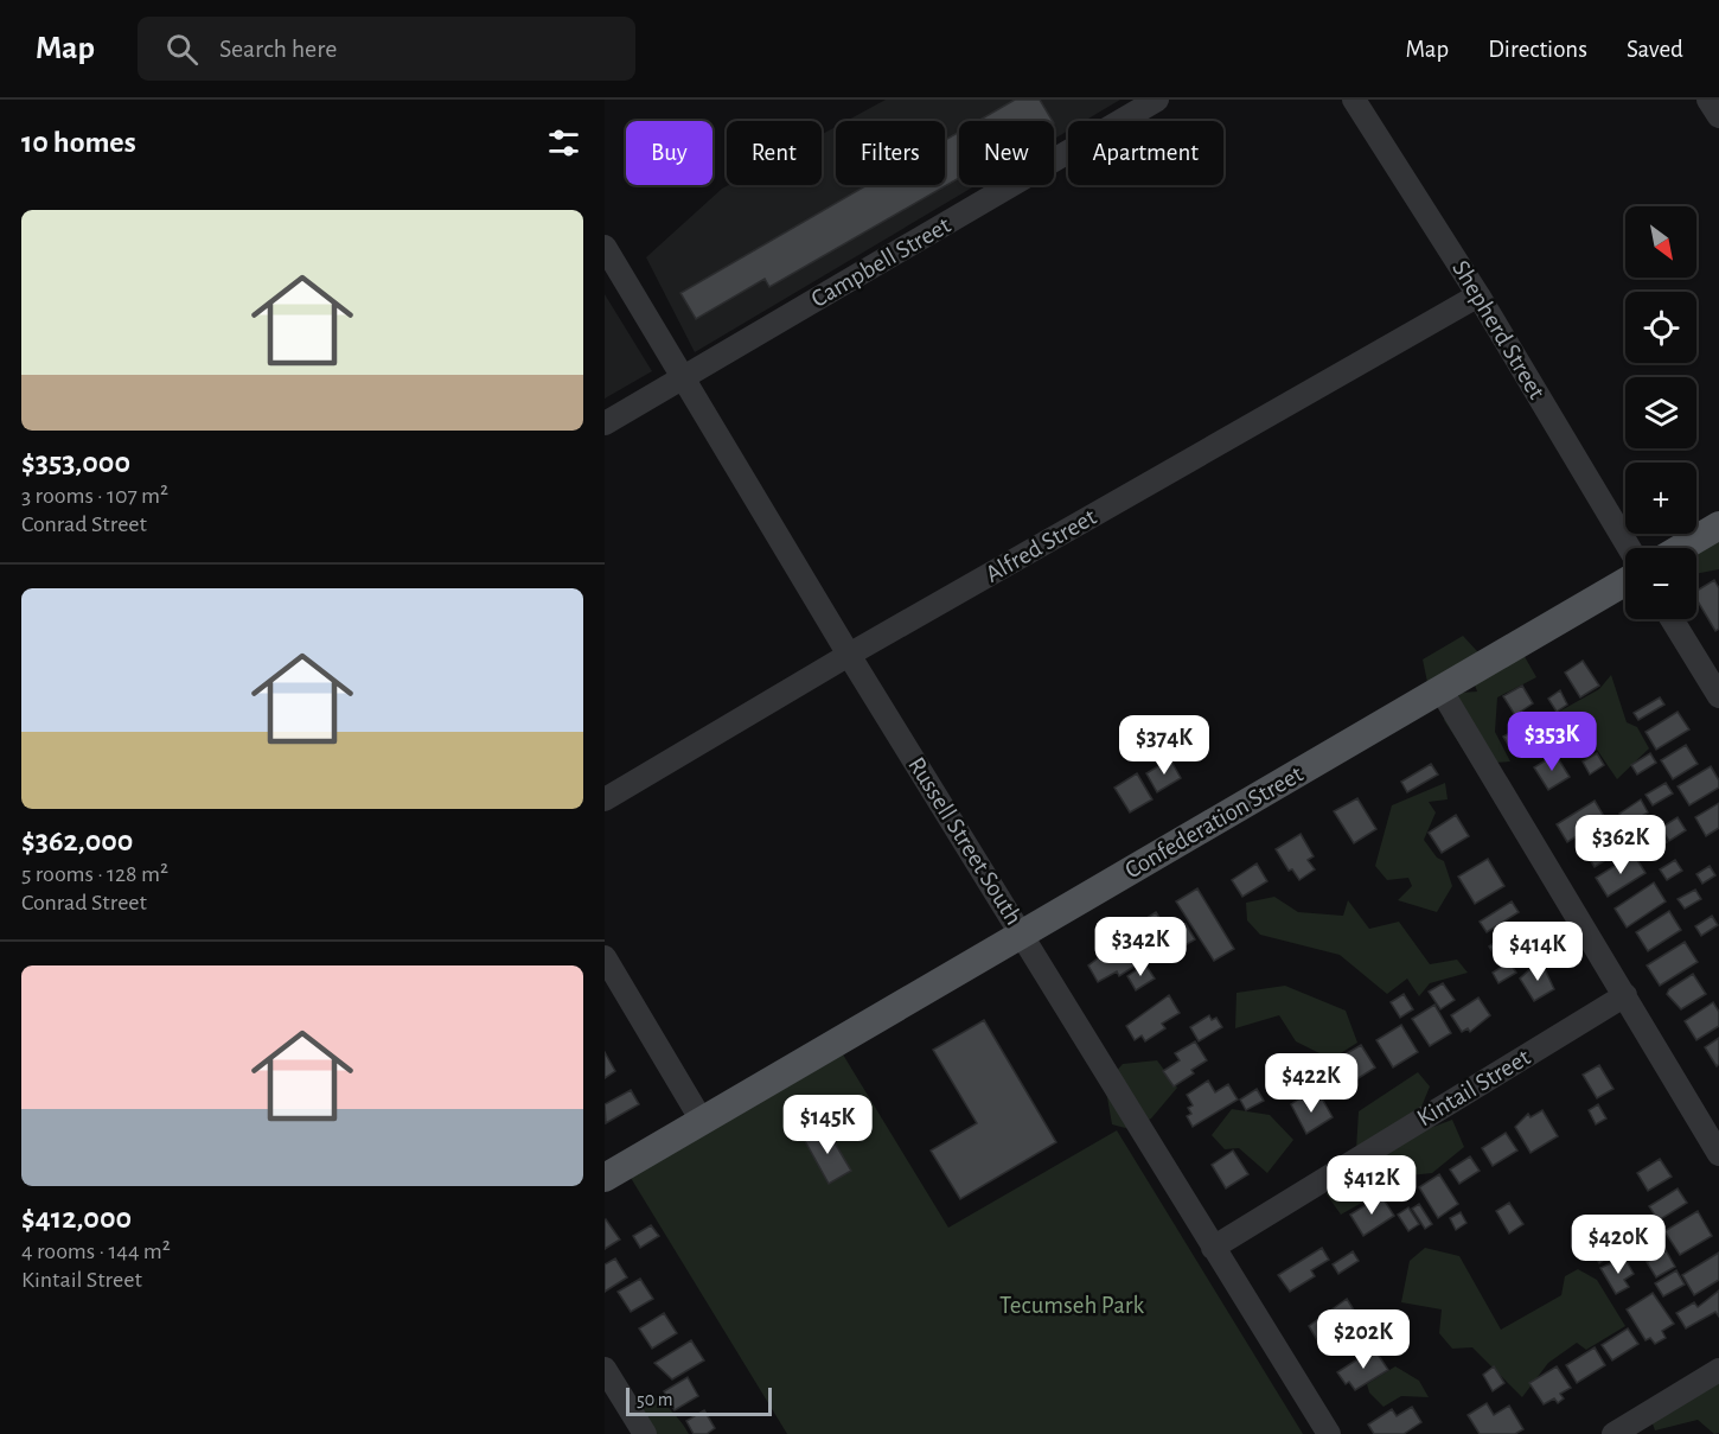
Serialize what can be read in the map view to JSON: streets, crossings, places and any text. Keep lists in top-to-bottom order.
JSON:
{
  "streets": {
    "main road": ["Confederation Street"],
    "street": [
      "Campbell Street",
      "Shepherd Street",
      "Alfred Street",
      "Russell Street South",
      "Kintail Street"
    ]
  },
  "crossings": [
    ["Campbell Street", "Russell Street South"],
    ["Shepherd Street", "Alfred Street"],
    ["Alfred Street", "Russell Street South"],
    ["Confederation Street", "Russell Street South"],
    ["Russell Street South", "Kintail Street"]
  ],
  "parks": ["Tecumseh Park"],
  "scale_bar": "50 m",
  "north": "bottom right",
  "page": {
    "header": "Map",
    "search": "Search here",
    "nav": ["Map", "Directions", "Saved"],
    "heading": "10 homes",
    "chip": [
      "Buy",
      "Rent",
      "Filters",
      "New",
      "Apartment"
    ],
    "list": [
      {
        "name": "$353,000",
        "note": "3 rooms · 107 m² · Conrad Street"
      },
      {
        "name": "$362,000",
        "note": "5 rooms · 128 m² · Conrad Street"
      },
      {
        "name": "$412,000",
        "note": "4 rooms · 144 m² · Kintail Street"
      }
    ],
    "map_buttons": ["+", "−"],
    "price": [
      "$353K",
      "$374K",
      "$362K",
      "$342K",
      "$414K",
      "$422K",
      "$145K",
      "$412K",
      "$420K",
      "$202K"
    ],
    "scale": "50 m"
  }
}
